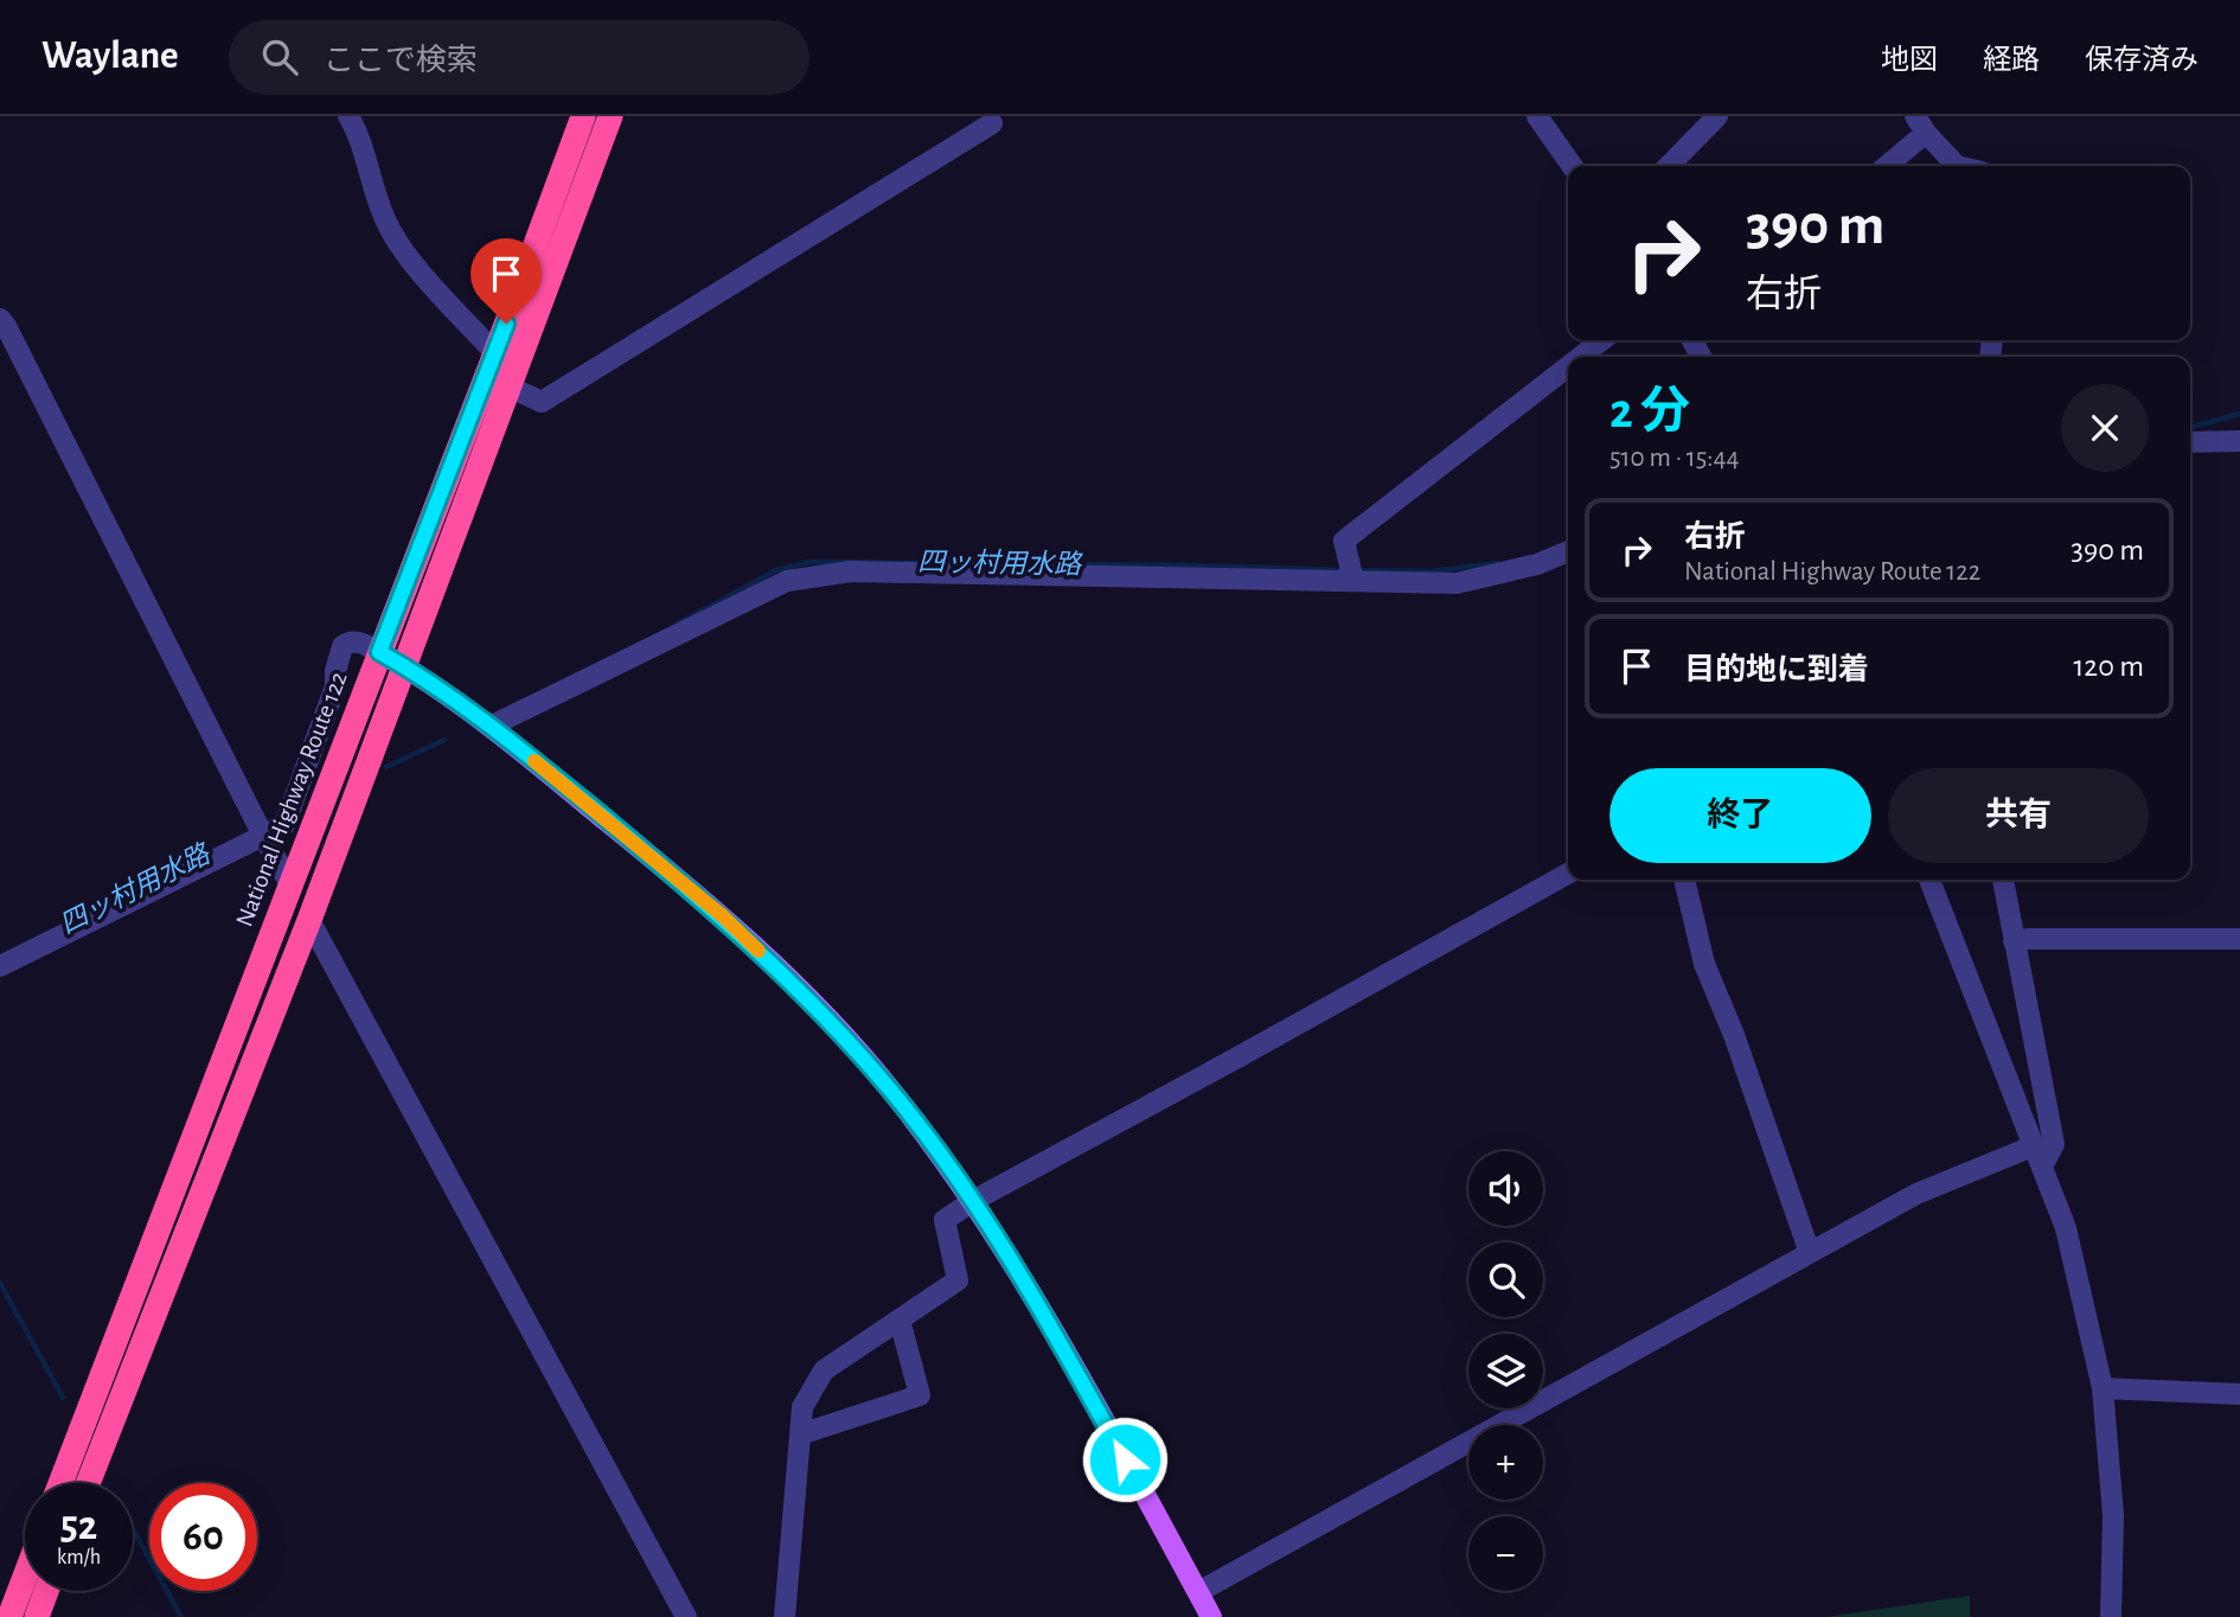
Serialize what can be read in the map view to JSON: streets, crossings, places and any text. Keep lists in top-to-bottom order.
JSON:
{
  "streets": {
    "highway": ["National Highway Route 122"]
  },
  "water": ["四ッ村用水路"],
  "page": {
    "header": "Waylane",
    "search": "ここで検索",
    "nav": ["地図", "経路", "保存済み"],
    "turn": ["390 m", "右折"],
    "heading": ["2 分", "510 m · 15:44"],
    "list": [
      {
        "name": "右折",
        "note": "National Highway Route 122",
        "value": "390 m"
      },
      {
        "name": "目的地に到着",
        "value": "120 m"
      }
    ],
    "buttons": ["終了", "共有"],
    "map_buttons": ["+", "−"],
    "speed": "52 km/h",
    "limit": "60"
  }
}
